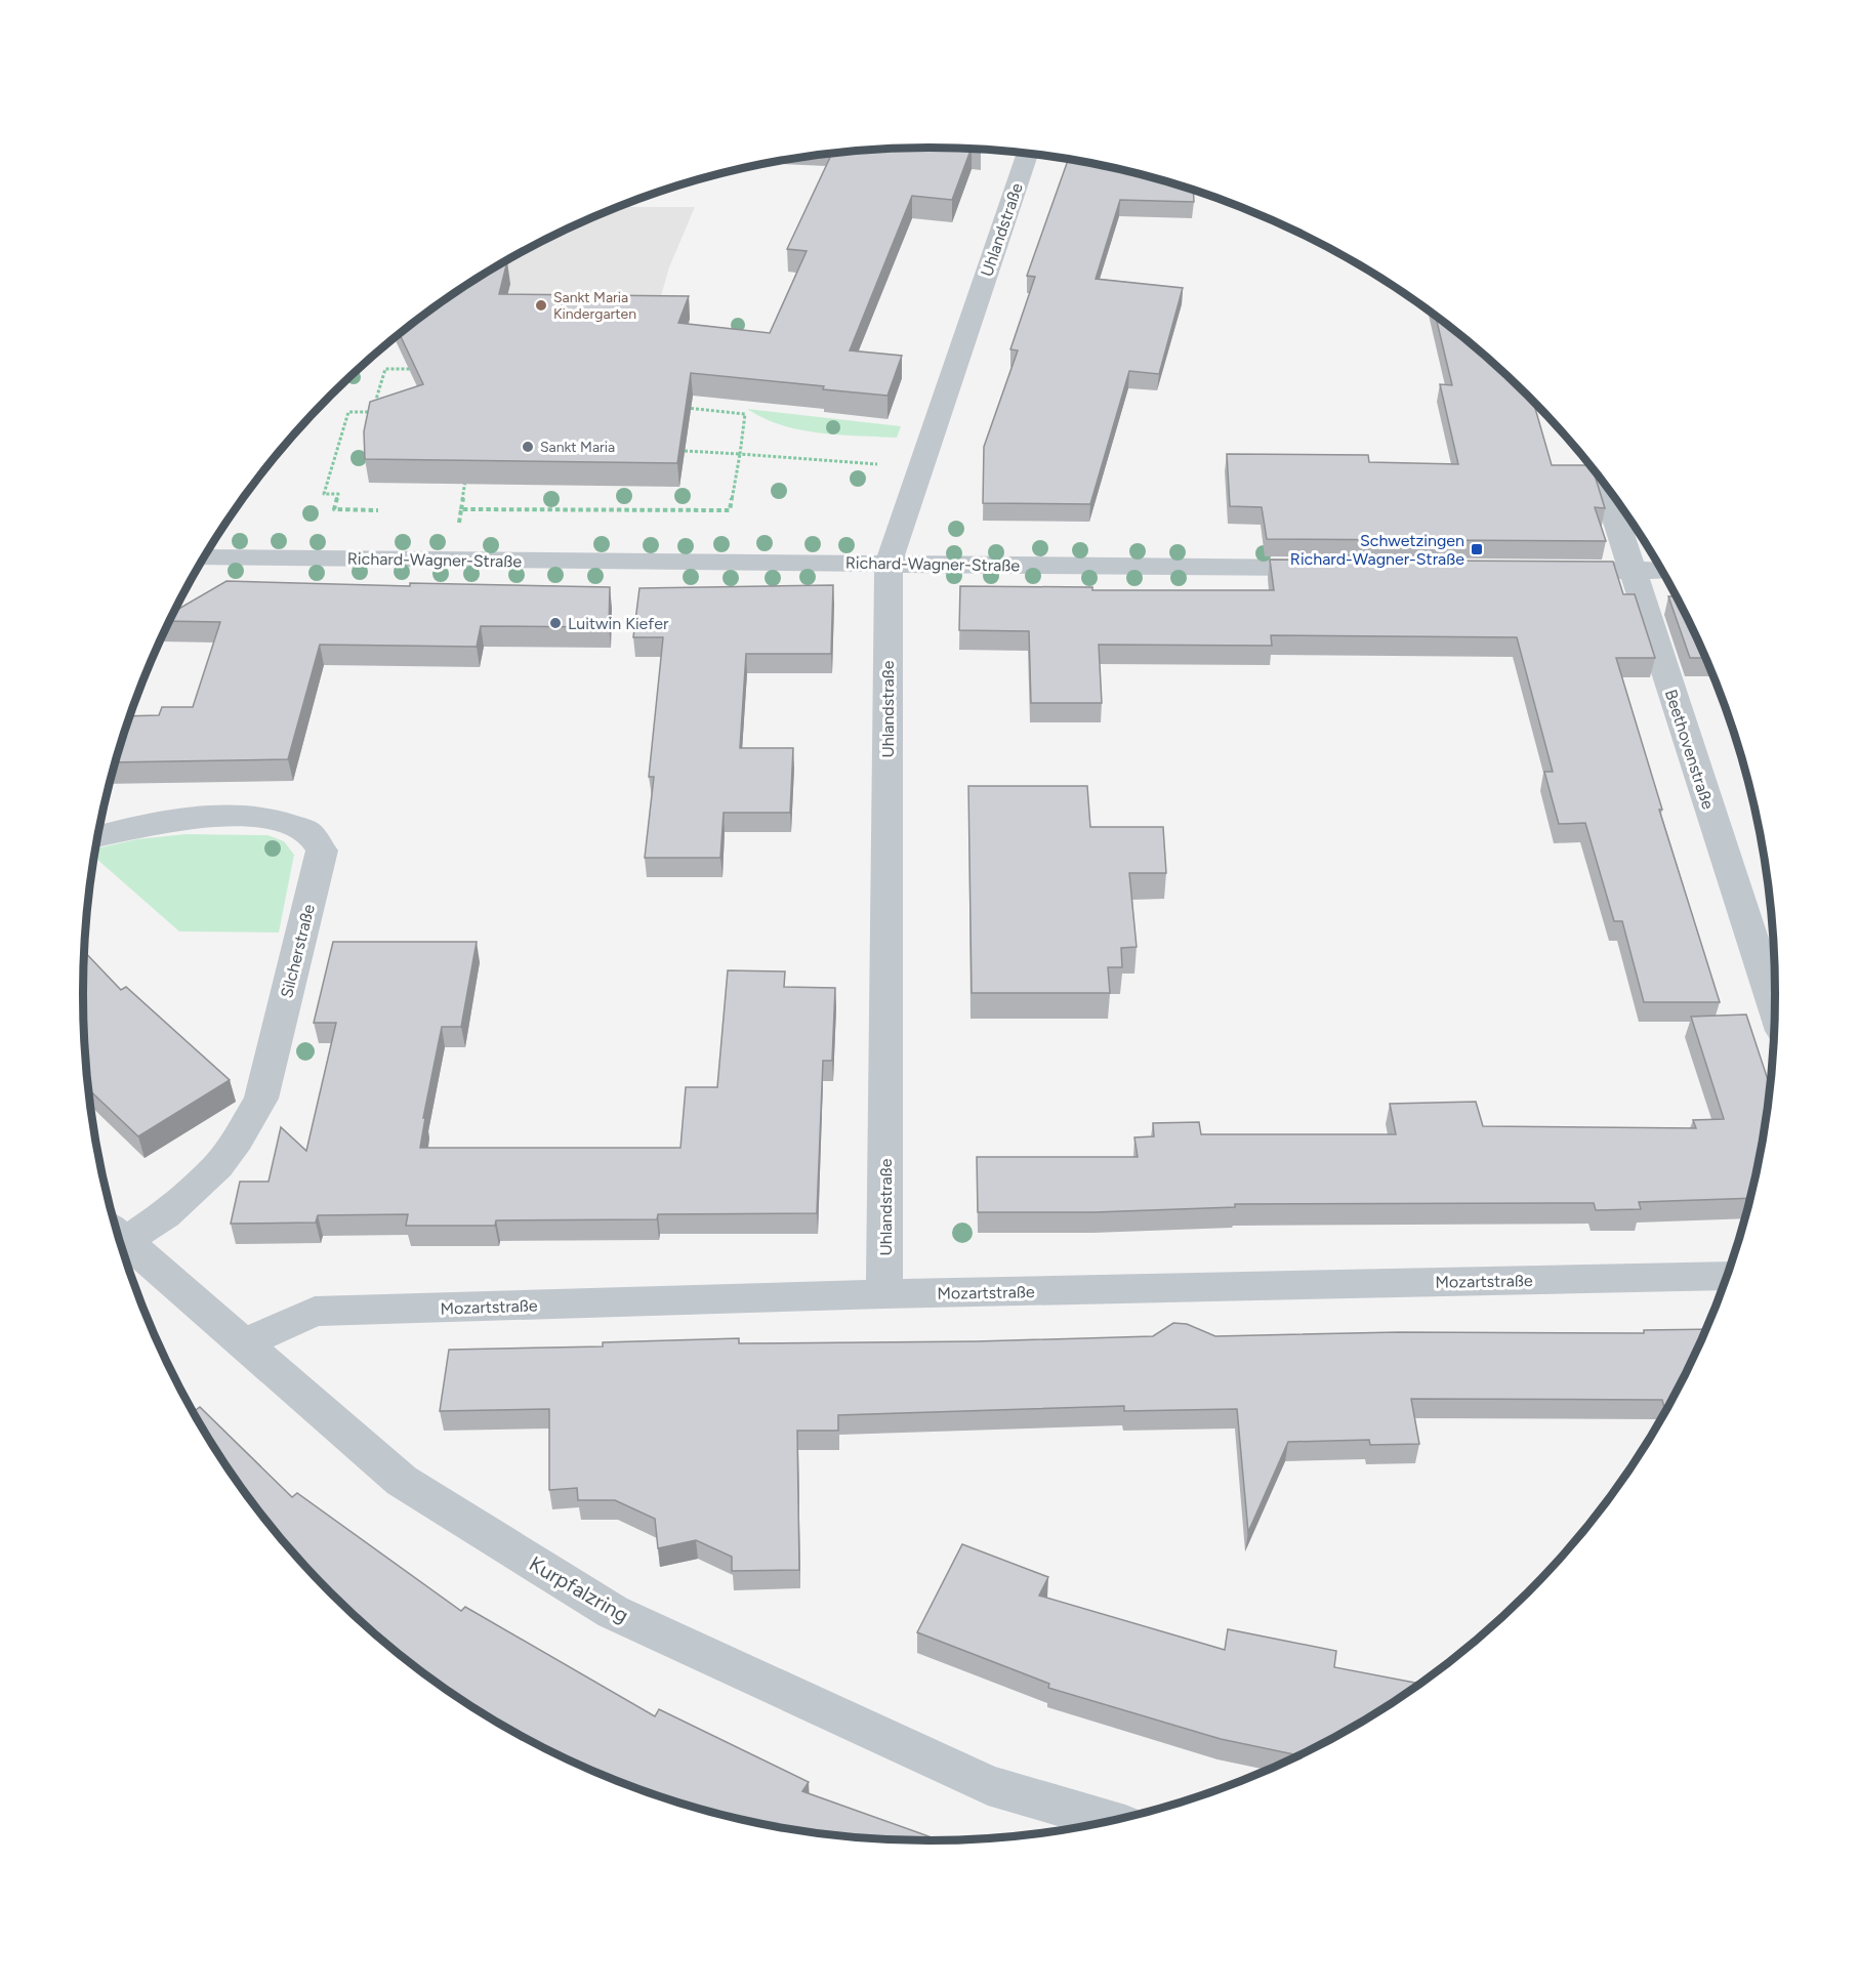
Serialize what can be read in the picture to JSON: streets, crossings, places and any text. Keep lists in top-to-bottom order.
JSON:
{
  "streets": {
    "street": [
      "Uhlandstraße",
      "Richard-Wagner-Straße",
      "Beethovenstraße",
      "Silcherstraße",
      "Mozartstraße",
      "Kurpfalzring"
    ]
  },
  "crossings": [
    ["Uhlandstraße", "Richard-Wagner-Straße"],
    ["Uhlandstraße", "Mozartstraße"],
    ["Mozartstraße", "Kurpfalzring"]
  ],
  "places": {
    "other": ["Sankt Maria Kindergarten", "Sankt Maria", "Luitwin Kiefer"],
    "transit": ["Schwetzingen Richard-Wagner-Straße"]
  }
}
